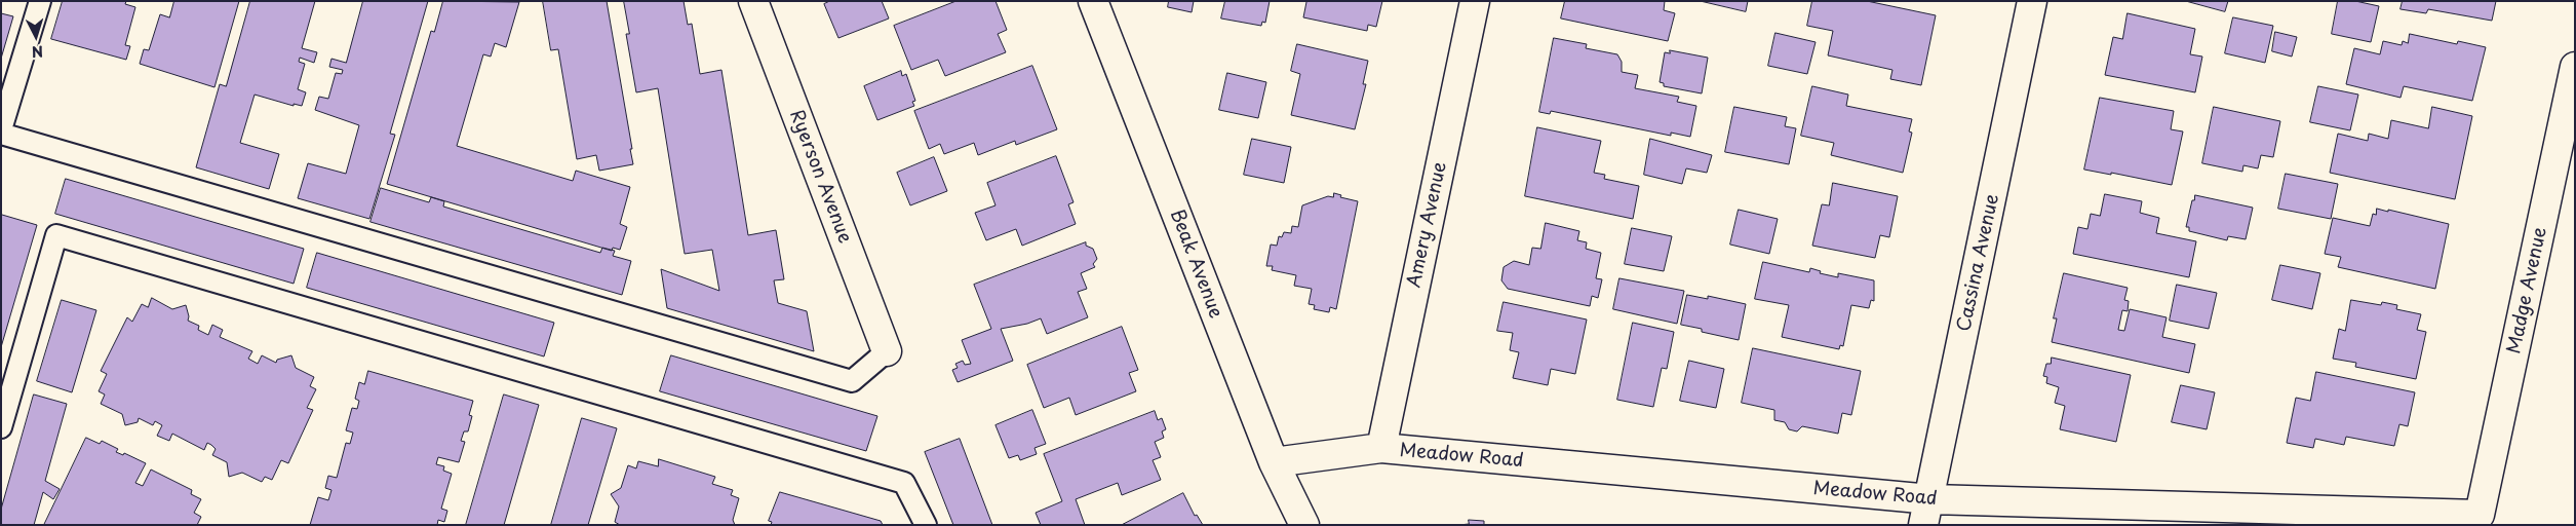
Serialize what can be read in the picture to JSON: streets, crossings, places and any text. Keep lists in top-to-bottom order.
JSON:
{
  "streets": {
    "street": [
      "Ryerson Avenue",
      "Amery Avenue",
      "Cassina Avenue",
      "Beak Avenue",
      "Madge Avenue",
      "Meadow Road"
    ]
  },
  "crossings": [
    ["Amery Avenue", "Meadow Road"],
    ["Cassina Avenue", "Meadow Road"],
    ["Beak Avenue", "Meadow Road"],
    ["Madge Avenue", "Meadow Road"]
  ],
  "north": "bottom"
}
